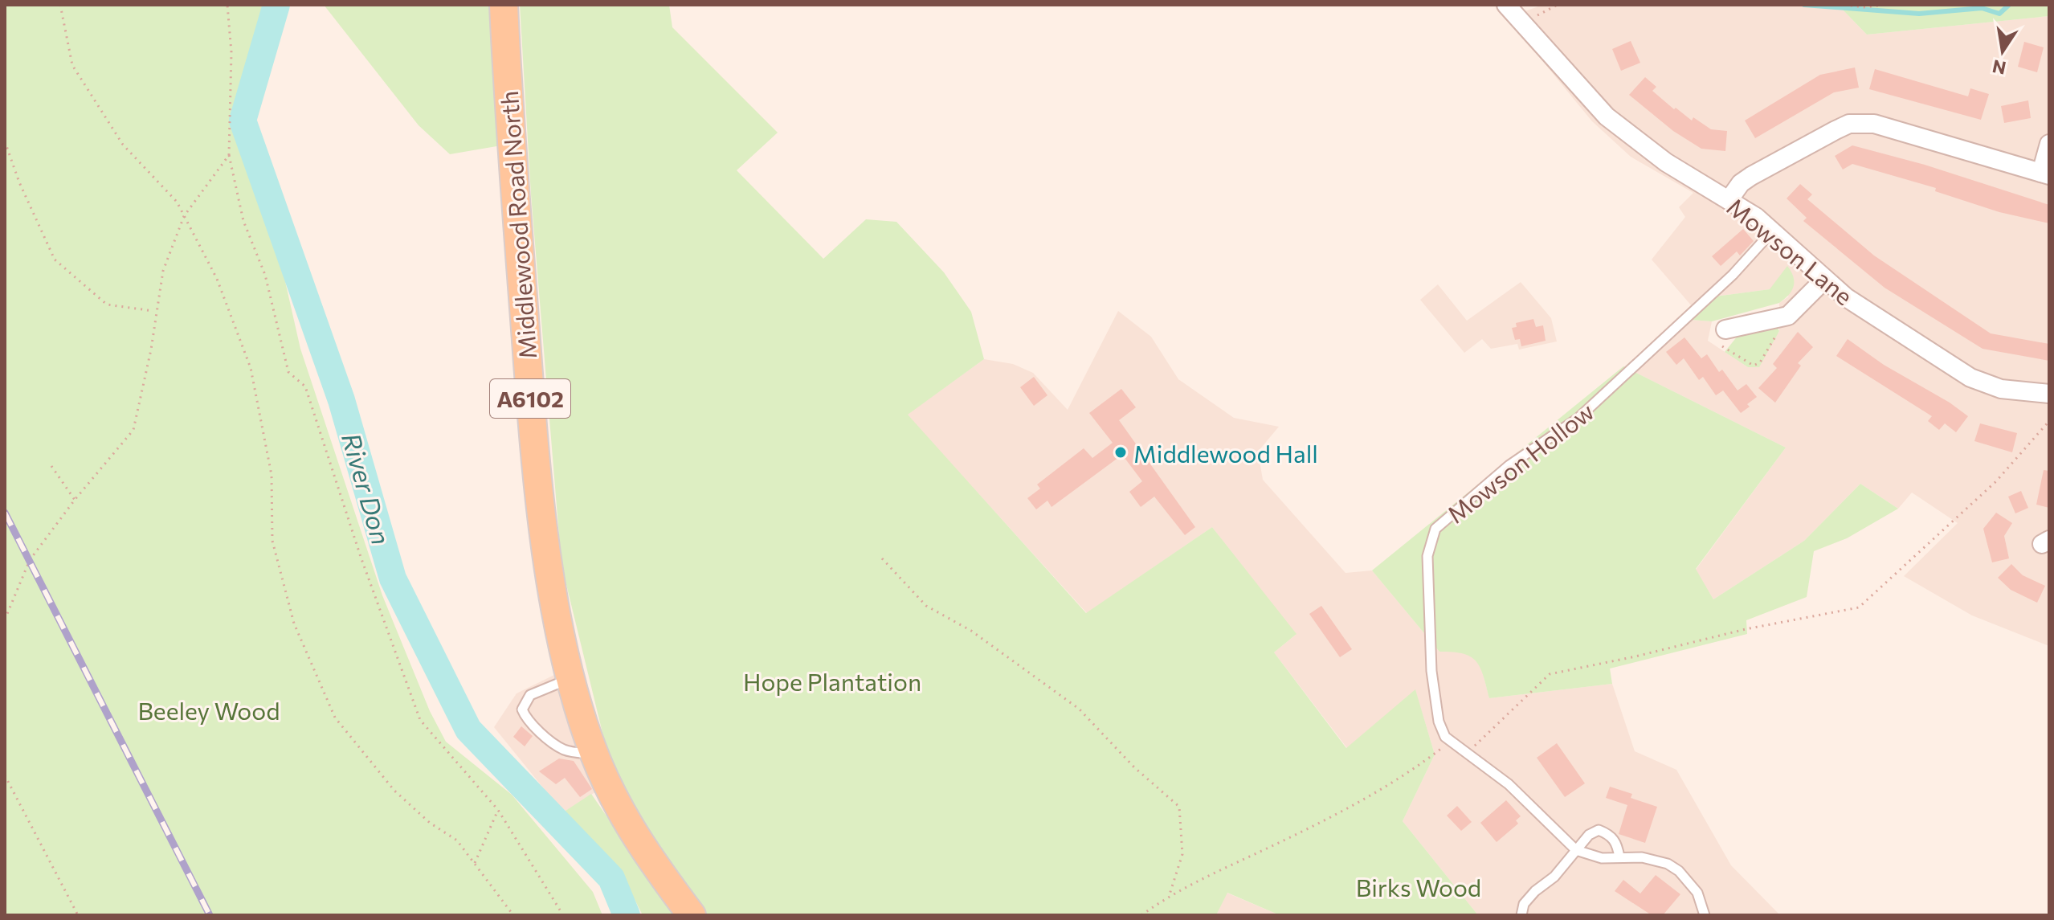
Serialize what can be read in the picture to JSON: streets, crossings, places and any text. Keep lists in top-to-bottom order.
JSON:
{
  "streets": {
    "main road": ["Middlewood Road North", "A6102"],
    "street": ["Mowson Lane"],
    "lane": ["Mowson Hollow"]
  },
  "crossings": [
    ["Mowson Lane", "Mowson Hollow"]
  ],
  "water": ["River Don"],
  "parks": ["Hope Plantation", "Beeley Wood", "Birks Wood"],
  "places": ["Middlewood Hall"],
  "north": "bottom"
}
